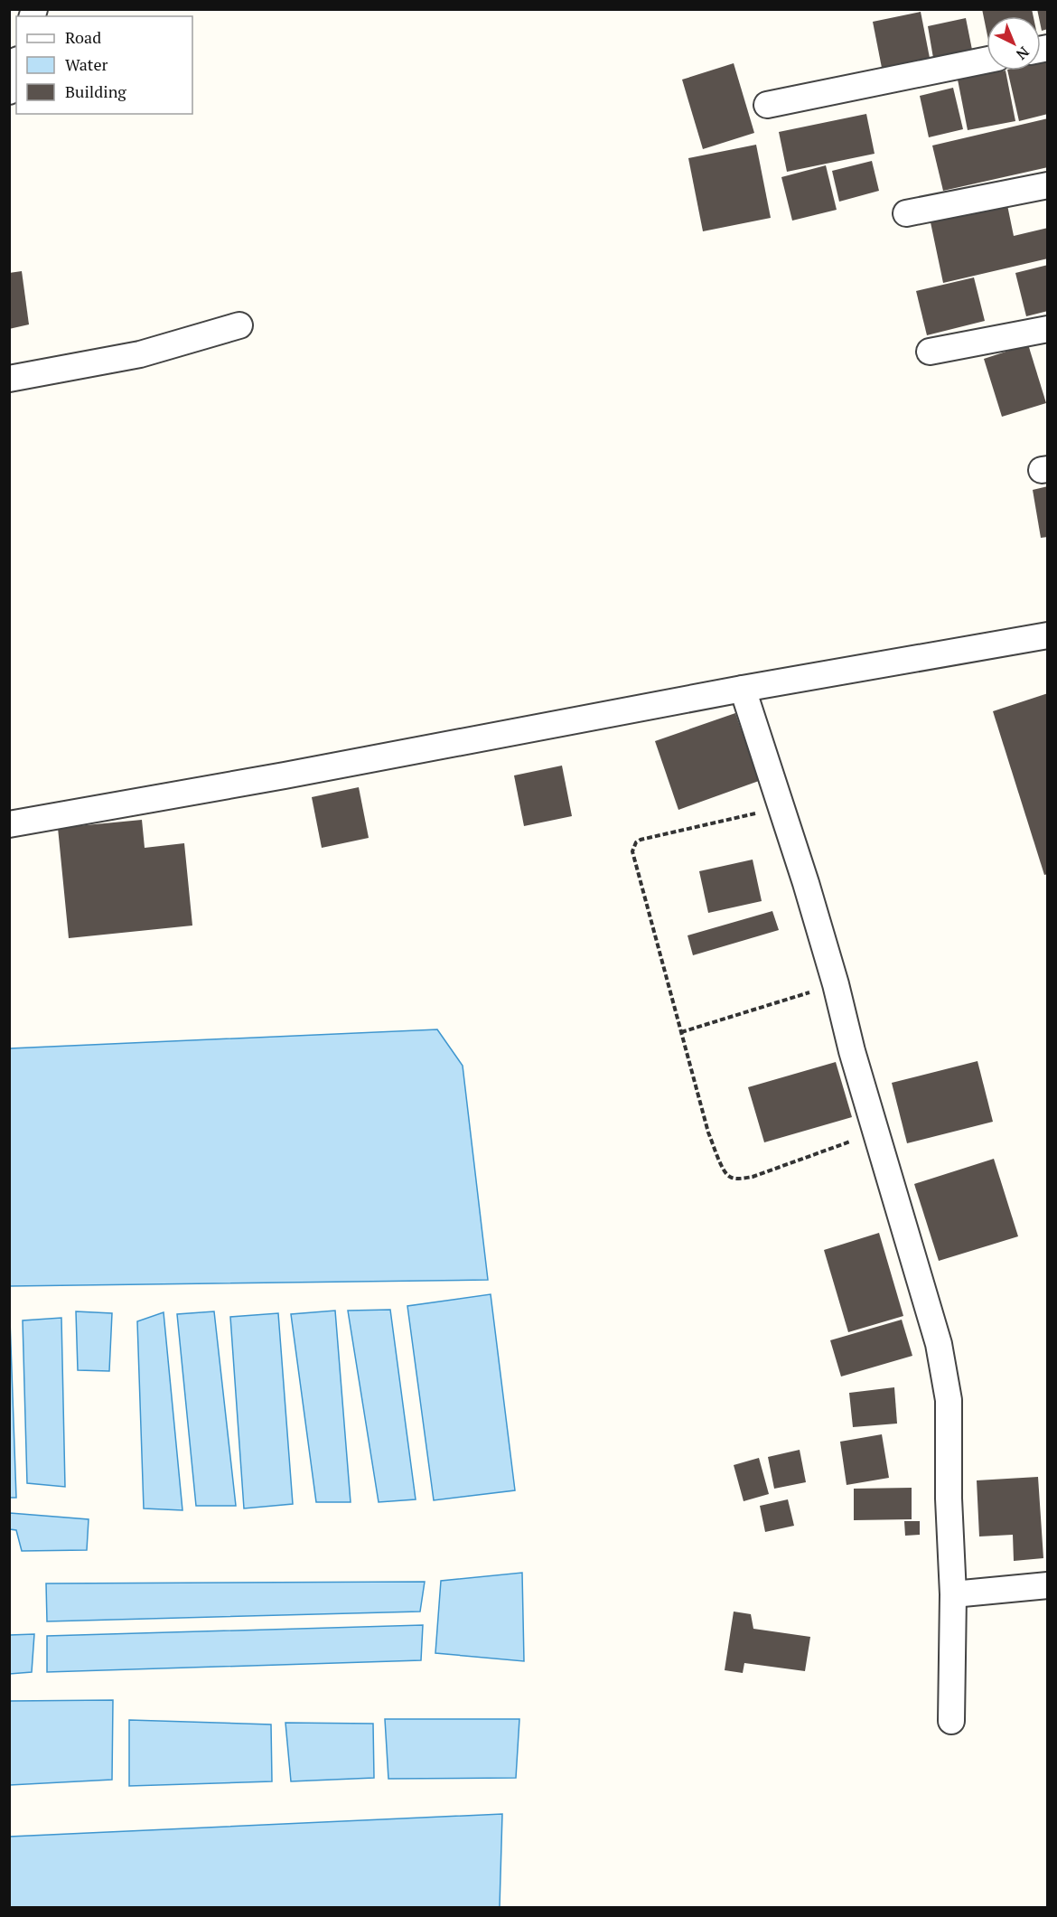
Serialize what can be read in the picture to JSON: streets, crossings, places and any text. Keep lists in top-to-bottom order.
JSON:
{
  "legend": ["Road", "Water", "Building"],
  "north": "bottom right"
}
